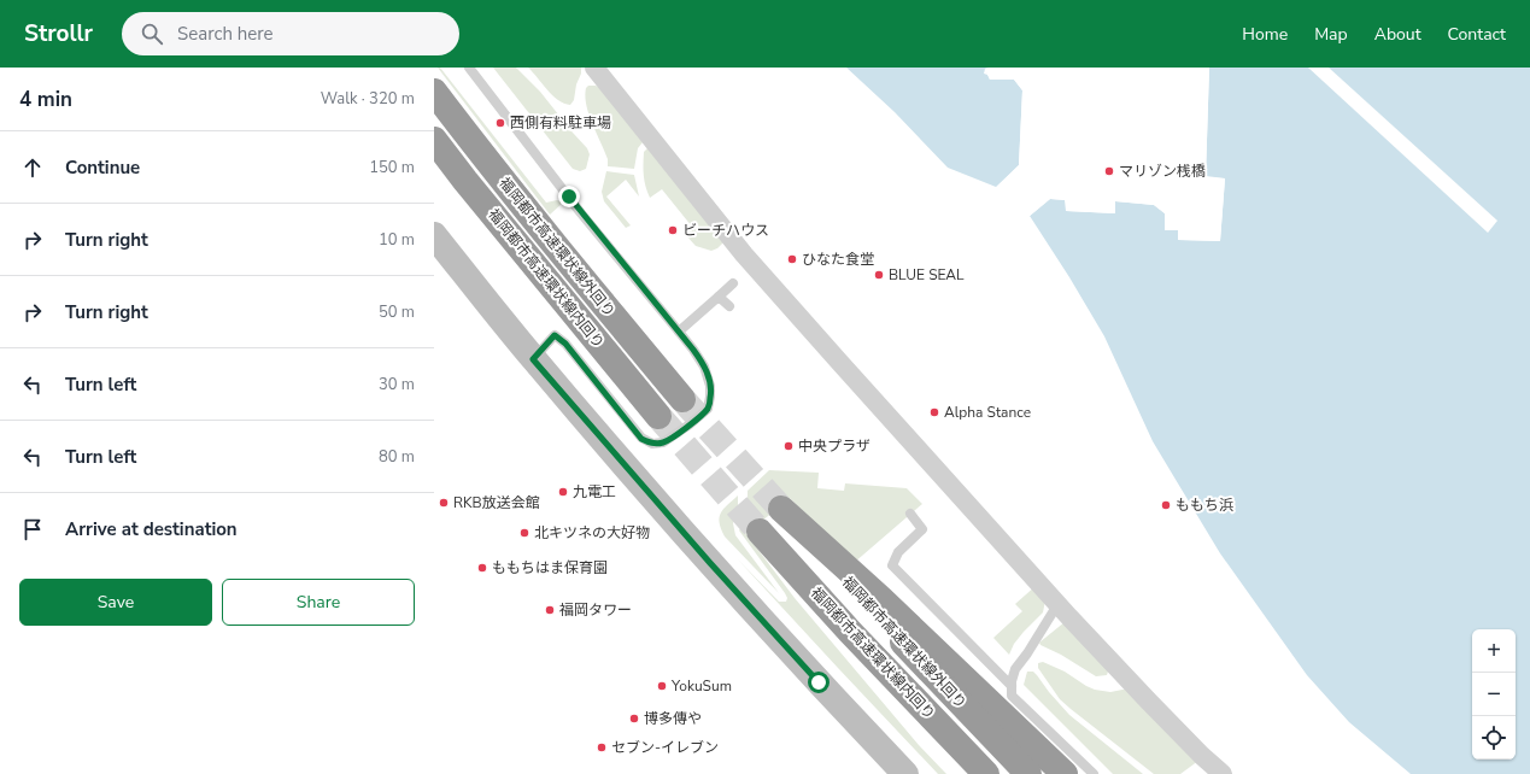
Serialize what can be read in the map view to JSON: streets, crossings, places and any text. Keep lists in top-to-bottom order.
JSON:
{
  "streets": {
    "highway": ["福岡都市高速環状線外回り", "福岡都市高速環状線内回り"]
  },
  "places": [
    "西側有料駐車場",
    "マリゾン桟橋",
    "ビーチハウス",
    "ひなた食堂",
    "BLUE SEAL",
    "Alpha Stance",
    "中央プラザ",
    "九電工",
    "RKB放送会館",
    "ももち浜",
    "北キツネの大好物",
    "ももちはま保育園",
    "福岡タワー",
    "YokuSum",
    "博多傳や",
    "セブン-イレブン"
  ],
  "page": {
    "header": "Strollr",
    "search": "Search here",
    "nav": [
      "Home",
      "Map",
      "About",
      "Contact"
    ],
    "heading": ["4 min", "Walk · 320 m"],
    "list": [
      ["Continue", "150 m"],
      ["Turn right", "10 m"],
      ["Turn right", "50 m"],
      ["Turn left", "30 m"],
      ["Turn left", "80 m"],
      "Arrive at destination"
    ],
    "buttons": ["Save", "Share"],
    "map_buttons": ["+", "−"]
  }
}
